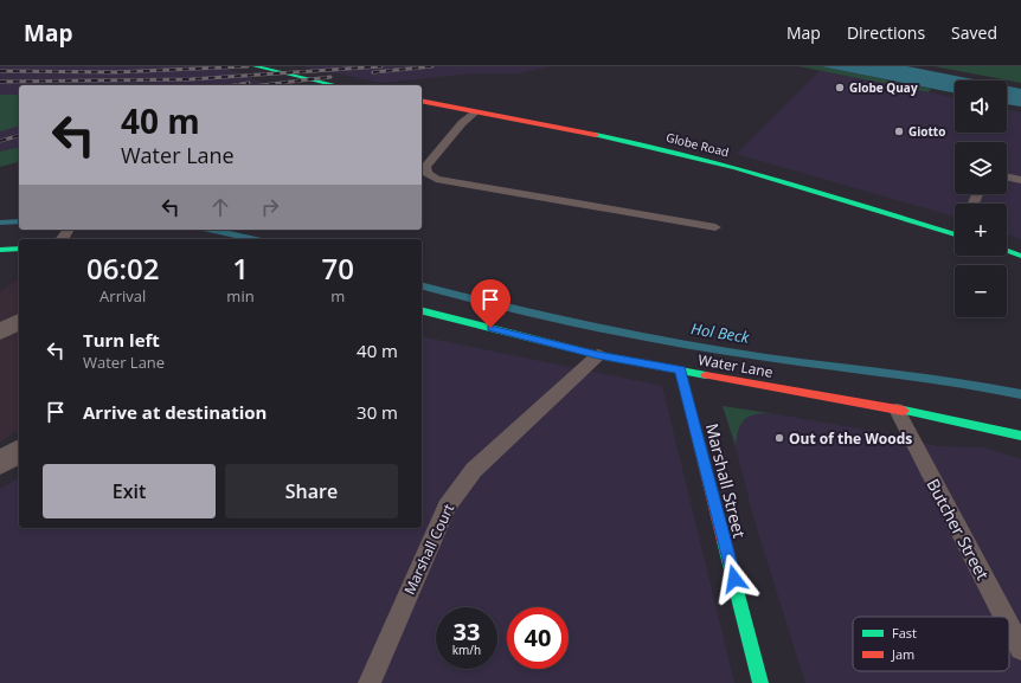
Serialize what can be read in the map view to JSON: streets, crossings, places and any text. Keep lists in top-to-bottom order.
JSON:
{
  "streets": {
    "street": ["Globe Road", "Water Lane", "Marshall Street"],
    "lane": ["Butcher Street", "Marshall Court"]
  },
  "crossings": [
    ["Water Lane", "Marshall Street"],
    ["Water Lane", "Butcher Street"],
    ["Water Lane", "Marshall Court"]
  ],
  "water": ["Hol Beck"],
  "places": ["Globe Quay", "Giotto", "Out of the Woods"],
  "legend": ["Fast", "Jam"],
  "page": {
    "header": "Map",
    "nav": ["Map", "Directions", "Saved"],
    "map_buttons": ["+", "−"],
    "turn": ["40 m", "Water Lane"],
    "eta": [
      "06:02",
      "Arrival",
      "1",
      "min",
      "70",
      "m"
    ],
    "list": [
      {
        "name": "Turn left",
        "note": "Water Lane",
        "value": "40 m"
      },
      {
        "name": "Arrive at destination",
        "value": "30 m"
      }
    ],
    "buttons": ["Exit", "Share"],
    "speed": "33 km/h",
    "limit": "40"
  }
}
